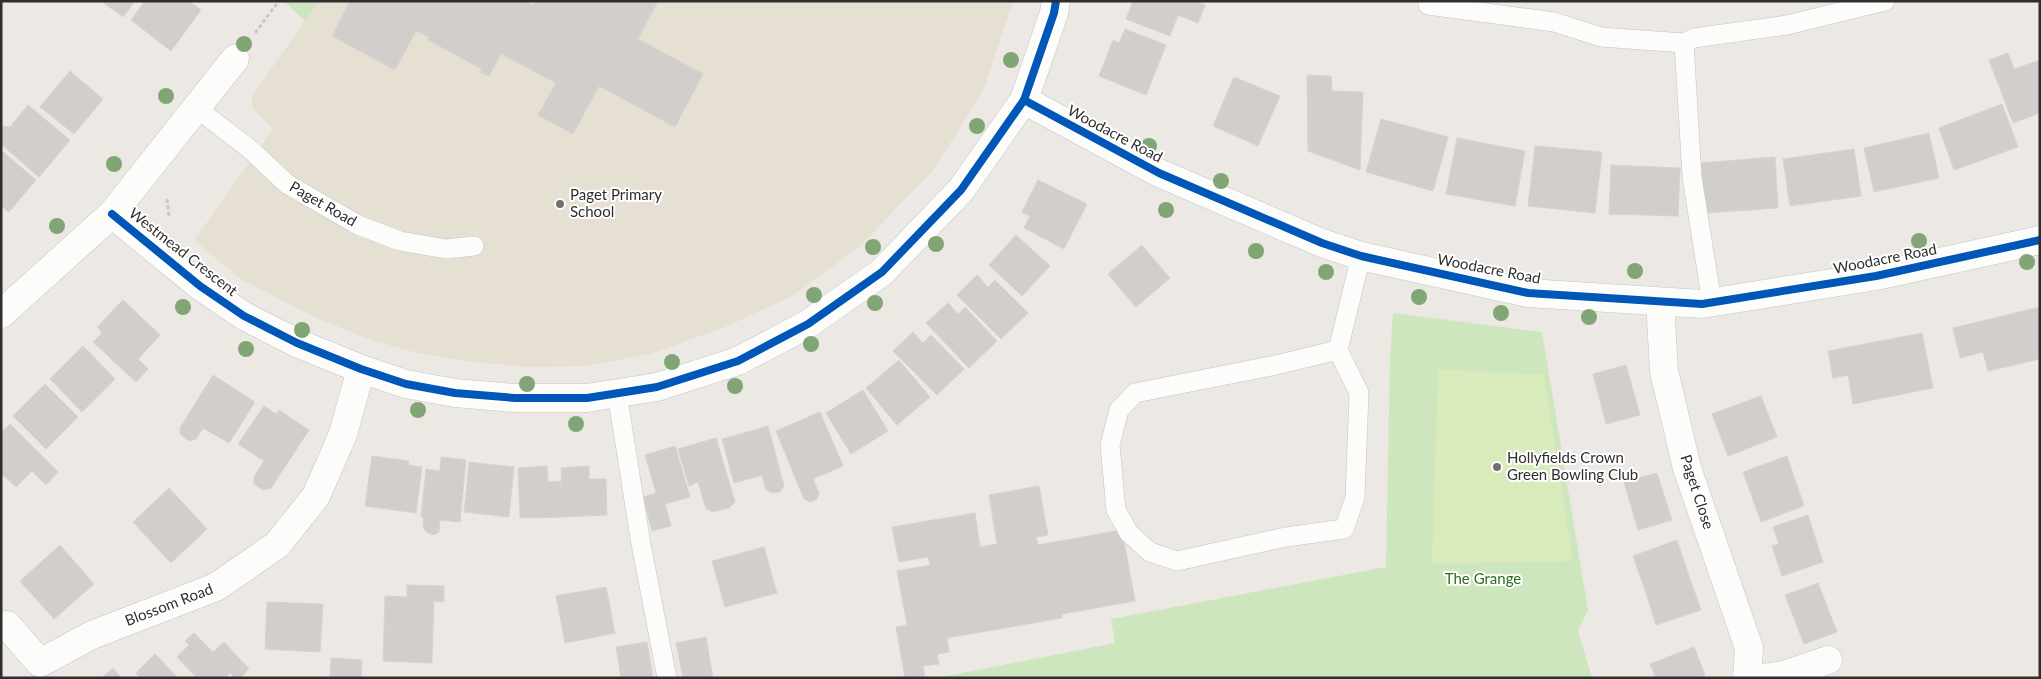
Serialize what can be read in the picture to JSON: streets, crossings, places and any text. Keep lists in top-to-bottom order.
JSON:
{
  "streets": {
    "street": [
      "Woodacre Road",
      "Westmead Crescent",
      "Paget Close",
      "Blossom Road"
    ],
    "lane": ["Paget Road"]
  },
  "crossings": [
    ["Woodacre Road", "Westmead Crescent"],
    ["Woodacre Road", "Paget Close"],
    ["Westmead Crescent", "Blossom Road"]
  ],
  "parks": ["The Grange"],
  "places": ["Paget Primary School", "Hollyfields Crown Green Bowling Club"]
}
